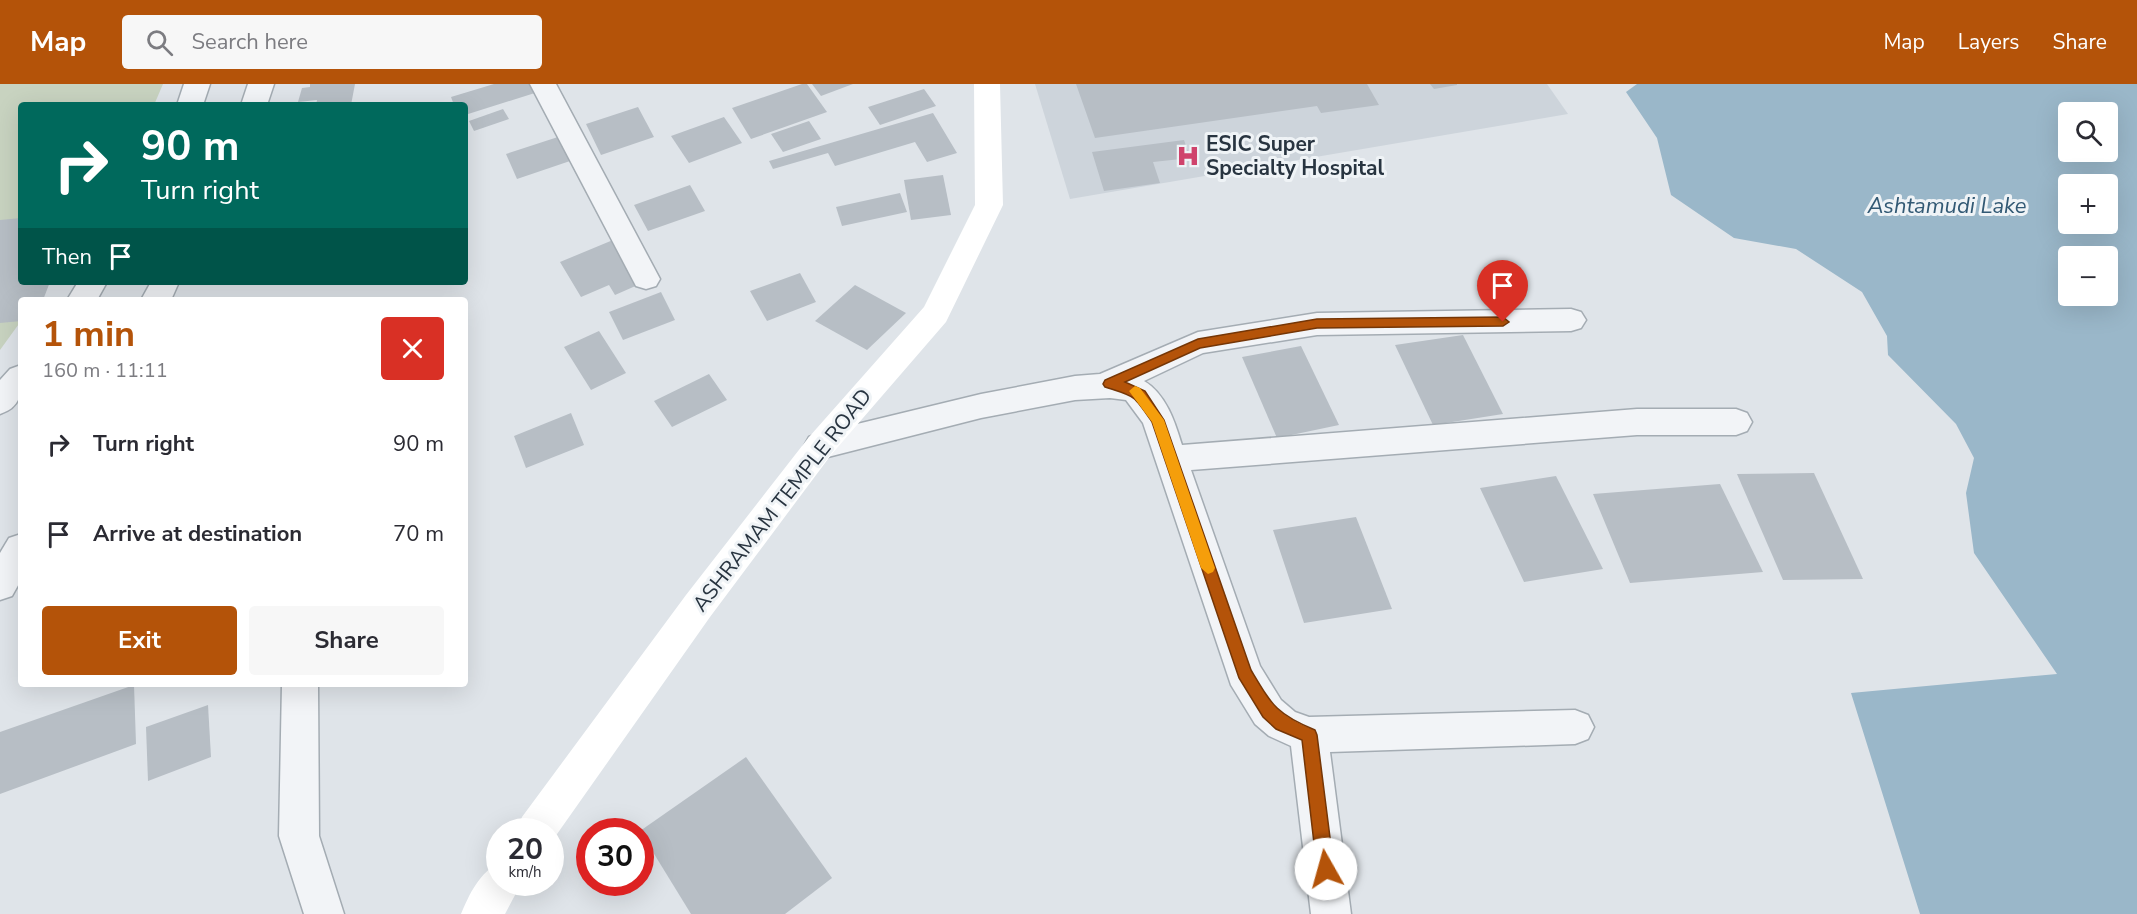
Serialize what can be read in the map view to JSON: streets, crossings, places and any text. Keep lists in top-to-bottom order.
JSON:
{
  "streets": {
    "street": ["ASHRAMAM TEMPLE ROAD"]
  },
  "water": ["Ashtamudi Lake"],
  "places": {
    "hospital": ["ESIC Super Specialty Hospital"]
  },
  "page": {
    "header": "Map",
    "search": "Search here",
    "nav": ["Map", "Layers", "Share"],
    "map_buttons": ["+", "−"],
    "turn": ["90 m", "Turn right"],
    "then": "Then",
    "heading": ["1 min", "160 m · 11:11"],
    "list": [
      {
        "name": "Turn right",
        "value": "90 m"
      },
      {
        "name": "Arrive at destination",
        "value": "70 m"
      }
    ],
    "buttons": ["Exit", "Share"],
    "speed": "20 km/h",
    "limit": "30"
  }
}
